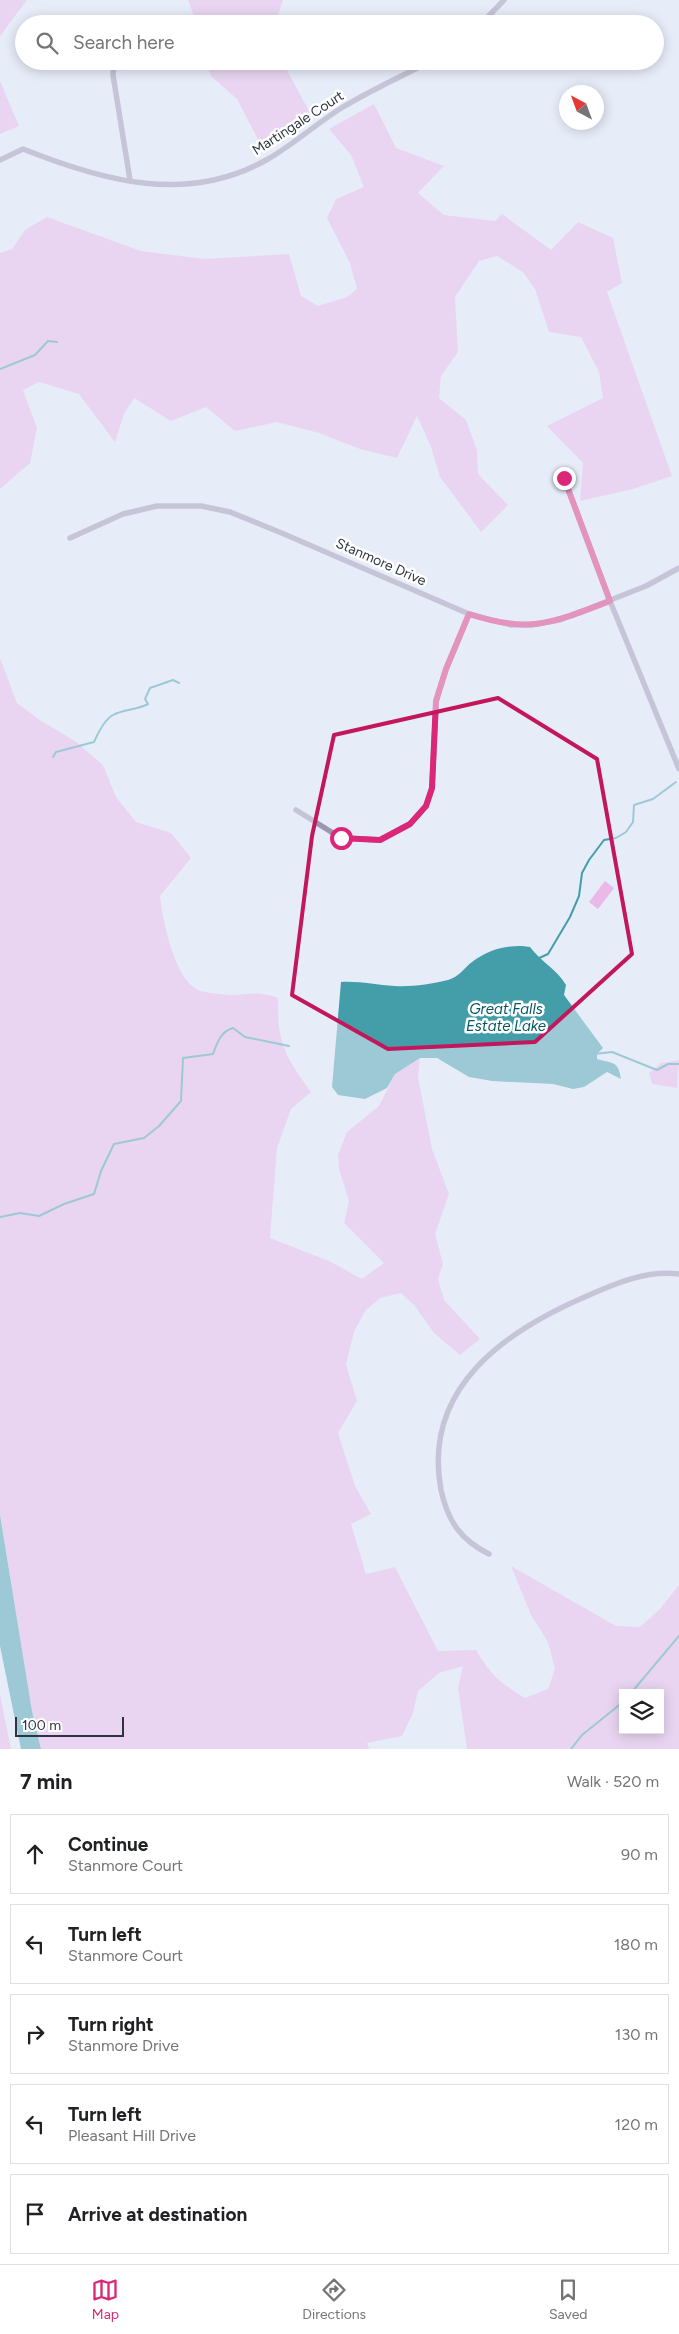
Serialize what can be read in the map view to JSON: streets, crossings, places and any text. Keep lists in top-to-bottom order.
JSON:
{
  "streets": {
    "street": ["Martingale Court", "Stanmore Drive"]
  },
  "water": ["Great Falls Estate Lake"],
  "scale_bar": "100 m",
  "north": "top left",
  "page": {
    "search": "Search here",
    "scale": "100 m",
    "heading": ["7 min", "Walk · 520 m"],
    "list": [
      ["Continue", "Stanmore Court", "90 m"],
      ["Turn left", "Stanmore Court", "180 m"],
      ["Turn right", "Stanmore Drive", "130 m"],
      ["Turn left", "Pleasant Hill Drive", "120 m"],
      "Arrive at destination"
    ],
    "nav": ["Map", "Directions", "Saved"]
  }
}
